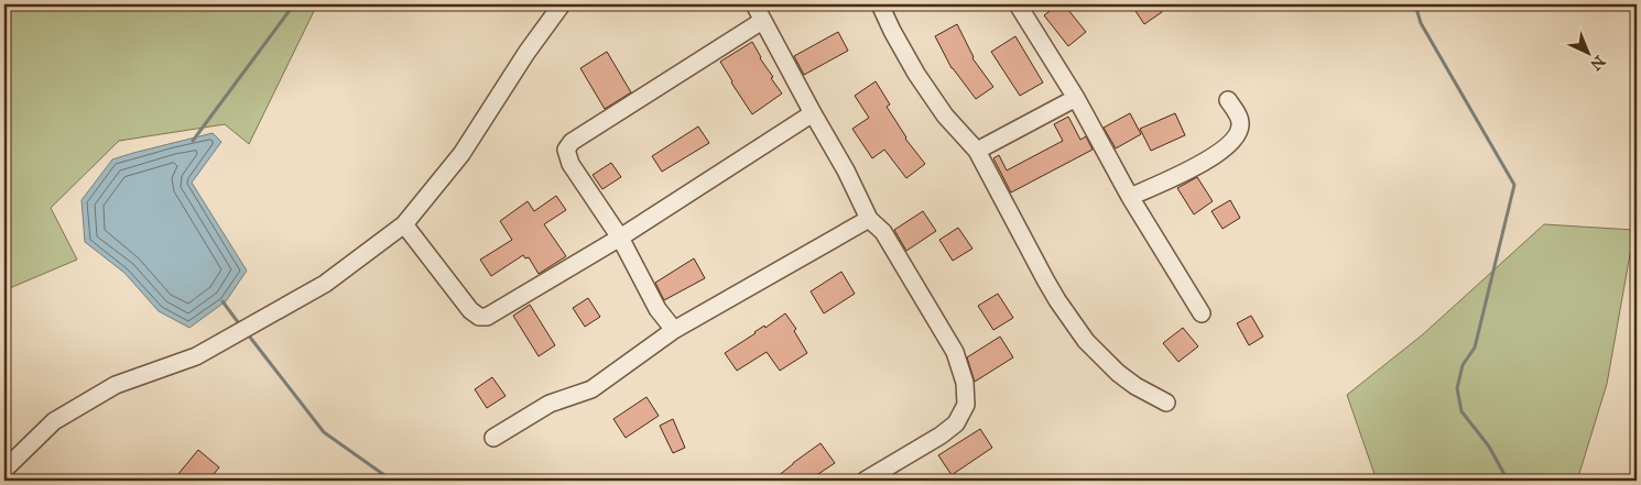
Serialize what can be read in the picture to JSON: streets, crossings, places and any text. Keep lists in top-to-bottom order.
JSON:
{
  "north": "bottom right"
}
